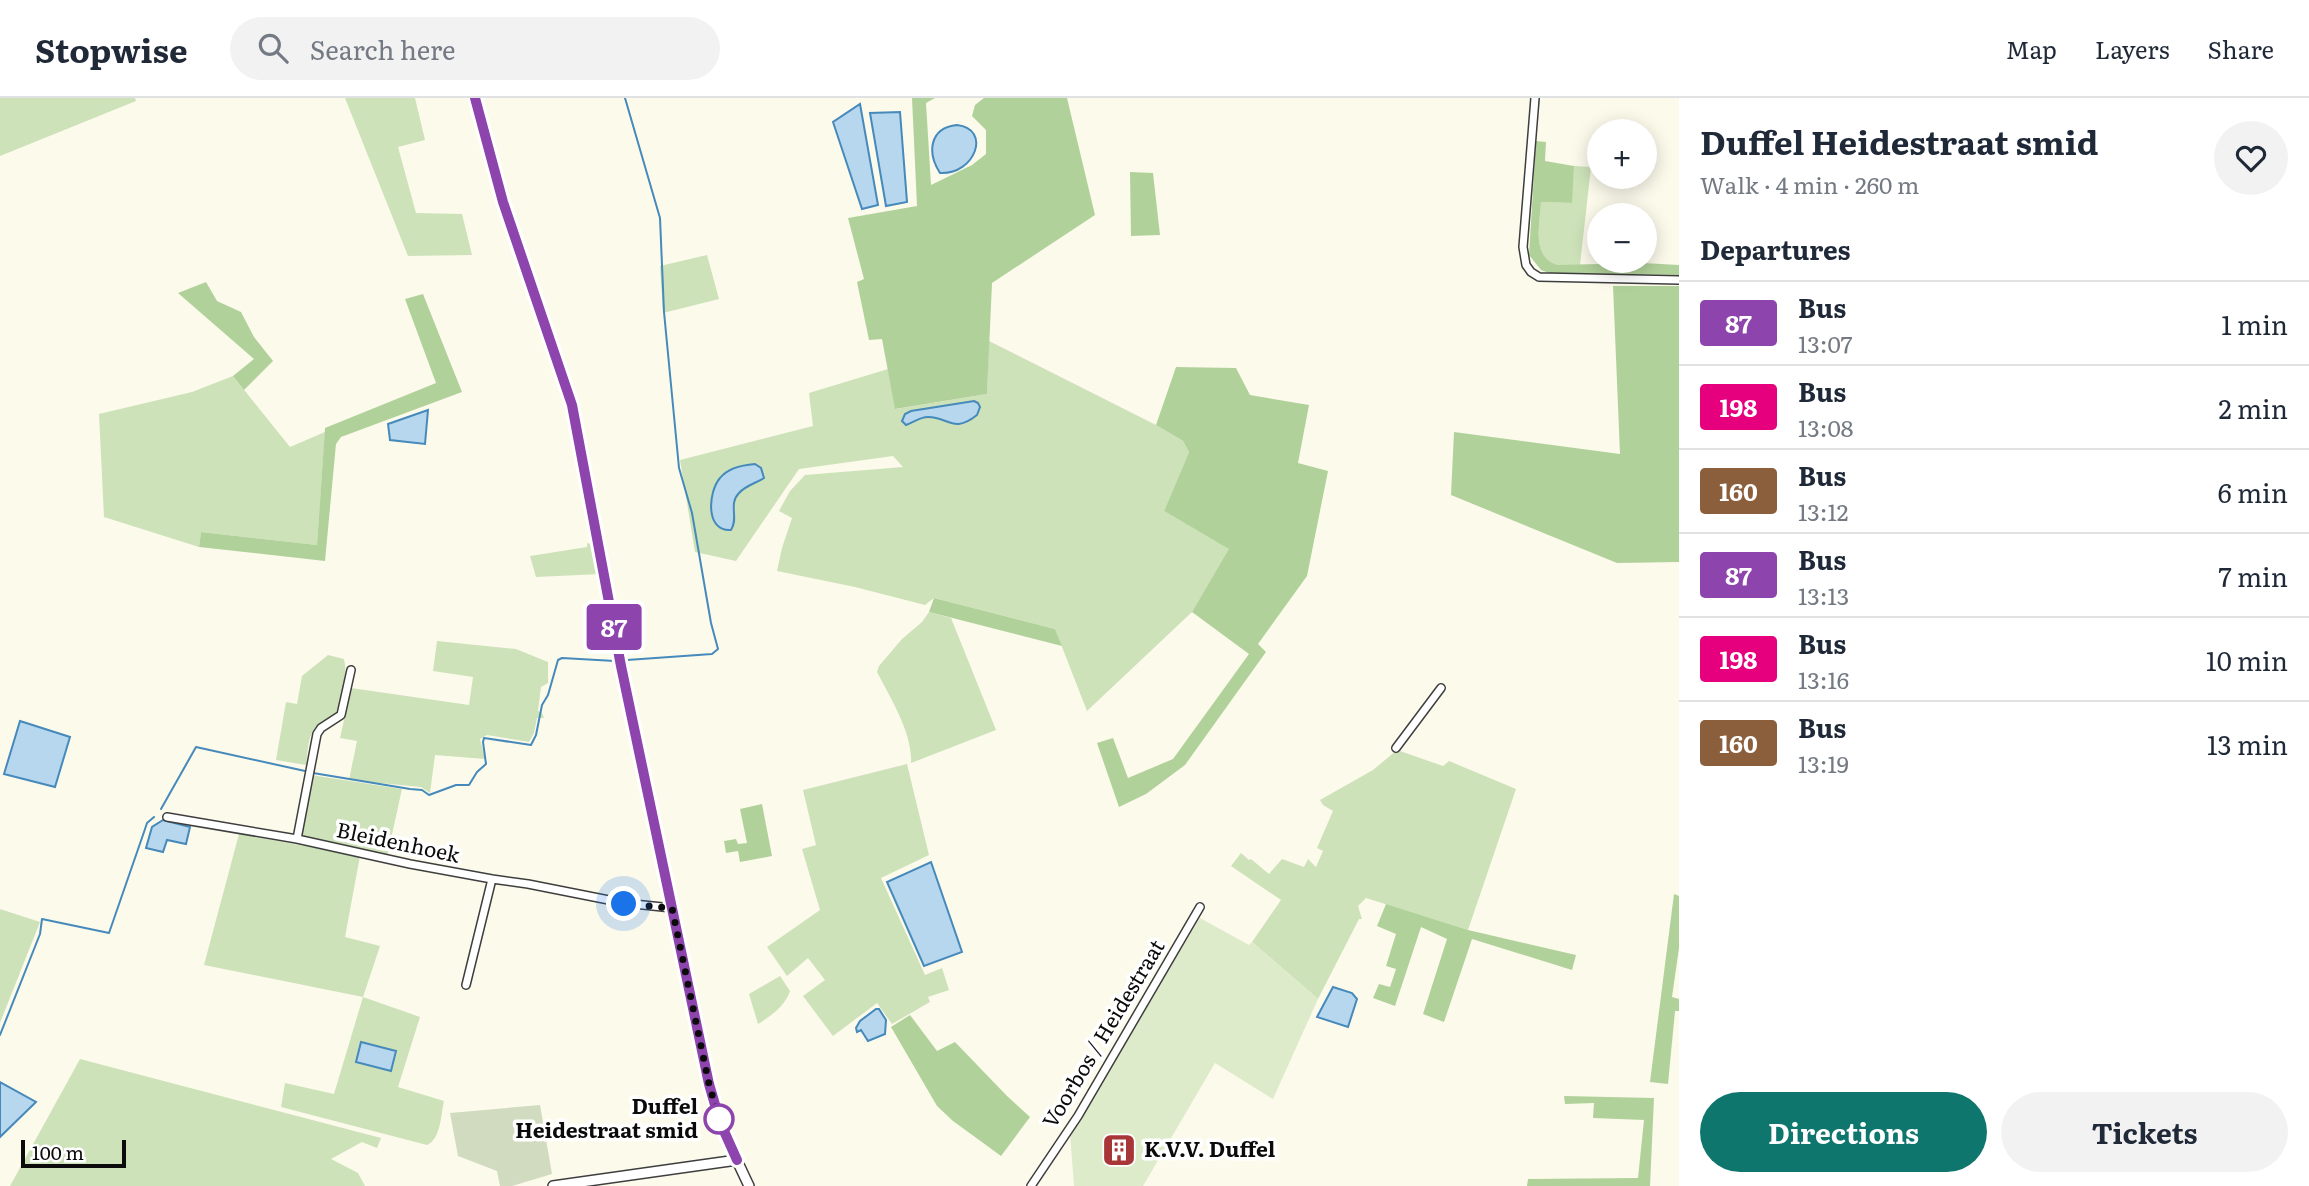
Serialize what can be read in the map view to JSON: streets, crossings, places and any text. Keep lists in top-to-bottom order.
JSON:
{
  "streets": {
    "street": ["Bleidenhoek", "Voorbos / Heidestraat"]
  },
  "places": {
    "other": ["Duffel Heidestraat smid"],
    "building": ["K.V.V. Duffel"]
  },
  "lines": ["bus line 87"],
  "scale_bar": "100 m",
  "page": {
    "header": "Stopwise",
    "search": "Search here",
    "nav": ["Map", "Layers", "Share"],
    "on_map": "87",
    "heading": [
      ["Duffel Heidestraat smid", "Walk · 4 min · 260 m"],
      "Departures"
    ],
    "map_buttons": ["+", "−"],
    "list": [
      {
        "mark": "87",
        "name": "Bus",
        "note": "13:07",
        "value": "1 min"
      },
      {
        "mark": "198",
        "name": "Bus",
        "note": "13:08",
        "value": "2 min"
      },
      {
        "mark": "160",
        "name": "Bus",
        "note": "13:12",
        "value": "6 min"
      },
      {
        "mark": "87",
        "name": "Bus",
        "note": "13:13",
        "value": "7 min"
      },
      {
        "mark": "198",
        "name": "Bus",
        "note": "13:16",
        "value": "10 min"
      },
      {
        "mark": "160",
        "name": "Bus",
        "note": "13:19",
        "value": "13 min"
      }
    ],
    "buttons": ["Directions", "Tickets"],
    "scale": "100 m"
  }
}
